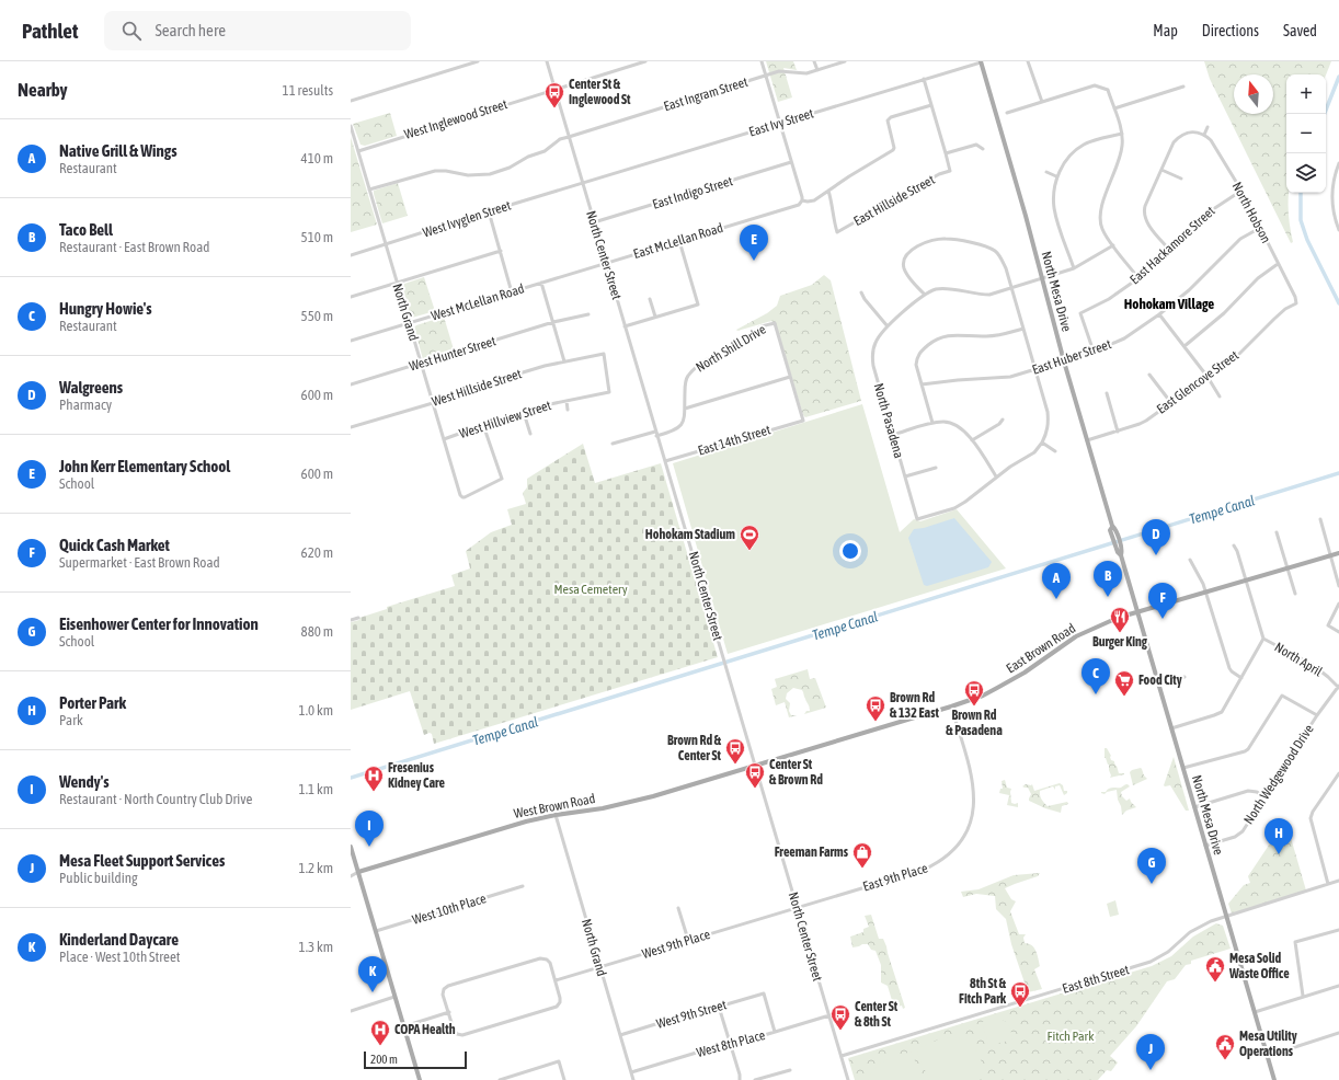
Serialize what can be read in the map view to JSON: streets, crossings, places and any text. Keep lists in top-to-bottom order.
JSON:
{
  "streets": {
    "main road": ["North Mesa Drive", "East Brown Road", "West Brown Road"],
    "street": [
      "East Ingram Street",
      "West Inglewood Street",
      "East Ivy Street",
      "East Indigo Street",
      "East Hillside Street",
      "North Hobson",
      "West Ivyglen Street",
      "East McLellan Road",
      "East Hackamore Street",
      "North Center Street",
      "West McLellan Road",
      "North Grand",
      "North Shill Drive",
      "West Hunter Street",
      "East Huber Street",
      "East Glencove Street",
      "West Hillside Street",
      "West Hillview Street",
      "North Pasadena",
      "East 14th Street",
      "North April",
      "North Wedgewood Drive",
      "East 9th Place",
      "West 10th Place",
      "West 9th Place",
      "East 8th Street",
      "West 9th Street",
      "West 8th Place"
    ]
  },
  "crossings": [
    ["East Ingram Street", "North Center Street"],
    ["East Ingram Street", "North Grand"],
    ["West Inglewood Street", "North Center Street"],
    ["West Inglewood Street", "North Grand"],
    ["East Ivy Street", "West Ivyglen Street"],
    ["East Ivy Street", "North Center Street"],
    ["East Ivy Street", "North Mesa Drive"],
    ["East Indigo Street", "North Center Street"],
    ["East Hillside Street", "East McLellan Road"],
    ["North Hobson", "East Hackamore Street"],
    ["North Hobson", "East Huber Street"],
    ["North Hobson", "East Glencove Street"],
    ["West Ivyglen Street", "North Center Street"],
    ["West Ivyglen Street", "North Grand"],
    ["East McLellan Road", "North Center Street"],
    ["East McLellan Road", "West McLellan Road"],
    ["East Hackamore Street", "East Huber Street"],
    ["North Center Street", "West McLellan Road"],
    ["North Center Street", "North Shill Drive"],
    ["North Center Street", "East 14th Street"],
    ["North Center Street", "East Brown Road"],
    ["North Center Street", "West Brown Road"],
    ["North Center Street", "East 9th Place"],
    ["North Center Street", "West 9th Place"],
    ["North Center Street", "East 8th Street"],
    ["North Center Street", "West 8th Place"],
    ["North Mesa Drive", "East Huber Street"],
    ["North Mesa Drive", "East Glencove Street"],
    ["North Mesa Drive", "East Brown Road"],
    ["North Mesa Drive", "North Wedgewood Drive"],
    ["North Mesa Drive", "East 8th Street"],
    ["West McLellan Road", "North Grand"],
    ["North Grand", "West Hunter Street"],
    ["North Grand", "West Hillside Street"],
    ["North Grand", "West Hillview Street"],
    ["North Grand", "West Brown Road"],
    ["North Grand", "West 9th Place"],
    ["North Grand", "West 9th Street"],
    ["North Grand", "West 8th Place"],
    ["North Shill Drive", "East 14th Street"],
    ["West Hillside Street", "West Hillview Street"],
    ["East Brown Road", "North April"],
    ["East Brown Road", "West Brown Road"],
    ["East Brown Road", "East 9th Place"],
    ["North April", "North Wedgewood Drive"],
    ["East 9th Place", "West 9th Place"],
    ["West 9th Street", "West 8th Place"]
  ],
  "districts": ["Hohokam Village"],
  "water": ["Tempe Canal"],
  "parks": ["Mesa Cemetery", "Fitch Park"],
  "places": {
    "bus stop": [
      "Center St & Inglewood St",
      "Brown Rd & Pasadena",
      "Brown Rd & 132 East",
      "Brown Rd & Center St",
      "Center St & Brown Rd",
      "8th St & Fitch Park",
      "Center St & 8th St"
    ],
    "sports": ["Hohokam Stadium"],
    "restaurant": ["Burger King"],
    "supermarket": ["Food City"],
    "hospital": ["Fresenius Kidney Care", "COPA Health"],
    "shop": ["Freeman Farms"],
    "public building": ["Mesa Solid Waste Office", "Mesa Utility Operations"]
  },
  "scale_bar": "200 m",
  "north": "top",
  "page": {
    "header": "Pathlet",
    "search": "Search here",
    "nav": ["Map", "Directions", "Saved"],
    "heading": ["Nearby", "11 results"],
    "map_buttons": ["+", "−"],
    "list": [
      {
        "mark": "A",
        "name": "Native Grill & Wings",
        "note": "Restaurant",
        "value": "410 m"
      },
      {
        "mark": "B",
        "name": "Taco Bell",
        "note": "Restaurant · East Brown Road",
        "value": "510 m"
      },
      {
        "mark": "C",
        "name": "Hungry Howie's",
        "note": "Restaurant",
        "value": "550 m"
      },
      {
        "mark": "D",
        "name": "Walgreens",
        "note": "Pharmacy",
        "value": "600 m"
      },
      {
        "mark": "E",
        "name": "John Kerr Elementary School",
        "note": "School",
        "value": "600 m"
      },
      {
        "mark": "F",
        "name": "Quick Cash Market",
        "note": "Supermarket · East Brown Road",
        "value": "620 m"
      },
      {
        "mark": "G",
        "name": "Eisenhower Center for Innovation",
        "note": "School",
        "value": "880 m"
      },
      {
        "mark": "H",
        "name": "Porter Park",
        "note": "Park",
        "value": "1.0 km"
      },
      {
        "mark": "I",
        "name": "Wendy's",
        "note": "Restaurant · North Country Club Drive",
        "value": "1.1 km"
      },
      {
        "mark": "J",
        "name": "Mesa Fleet Support Services",
        "note": "Public building",
        "value": "1.2 km"
      },
      {
        "mark": "K",
        "name": "Kinderland Daycare",
        "note": "Place · West 10th Street",
        "value": "1.3 km"
      }
    ],
    "pins": [
      "E",
      "D",
      "B",
      "A",
      "F",
      "C",
      "I",
      "H",
      "G",
      "K",
      "J"
    ],
    "scale": "200 m"
  }
}
